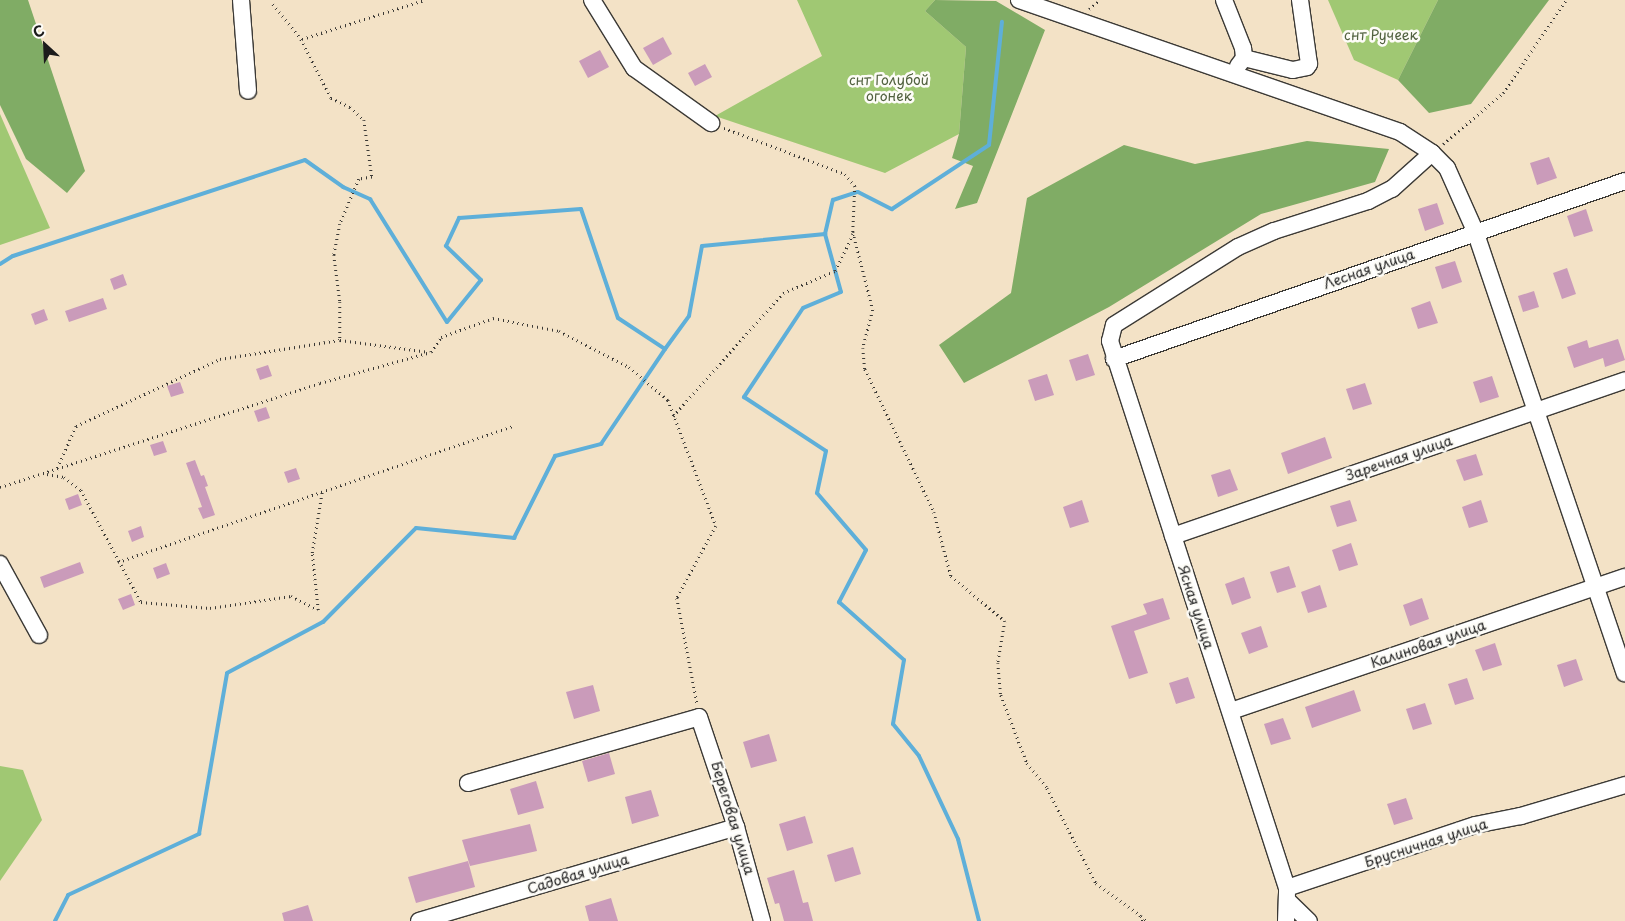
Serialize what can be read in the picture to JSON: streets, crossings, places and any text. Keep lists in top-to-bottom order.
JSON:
{
  "streets": {
    "street": [
      "Лесная улица",
      "Заречная улица",
      "Ясная улица",
      "Калиновая улица",
      "Береговая улица",
      "Брусничная улица",
      "Садовая улица"
    ]
  },
  "crossings": [
    ["Лесная улица", "Ясная улица"],
    ["Заречная улица", "Ясная улица"],
    ["Ясная улица", "Калиновая улица"],
    ["Ясная улица", "Брусничная улица"],
    ["Береговая улица", "Садовая улица"]
  ],
  "parks": ["снт Ручеек", "снт Голубой огонек"],
  "north": "top left"
}
